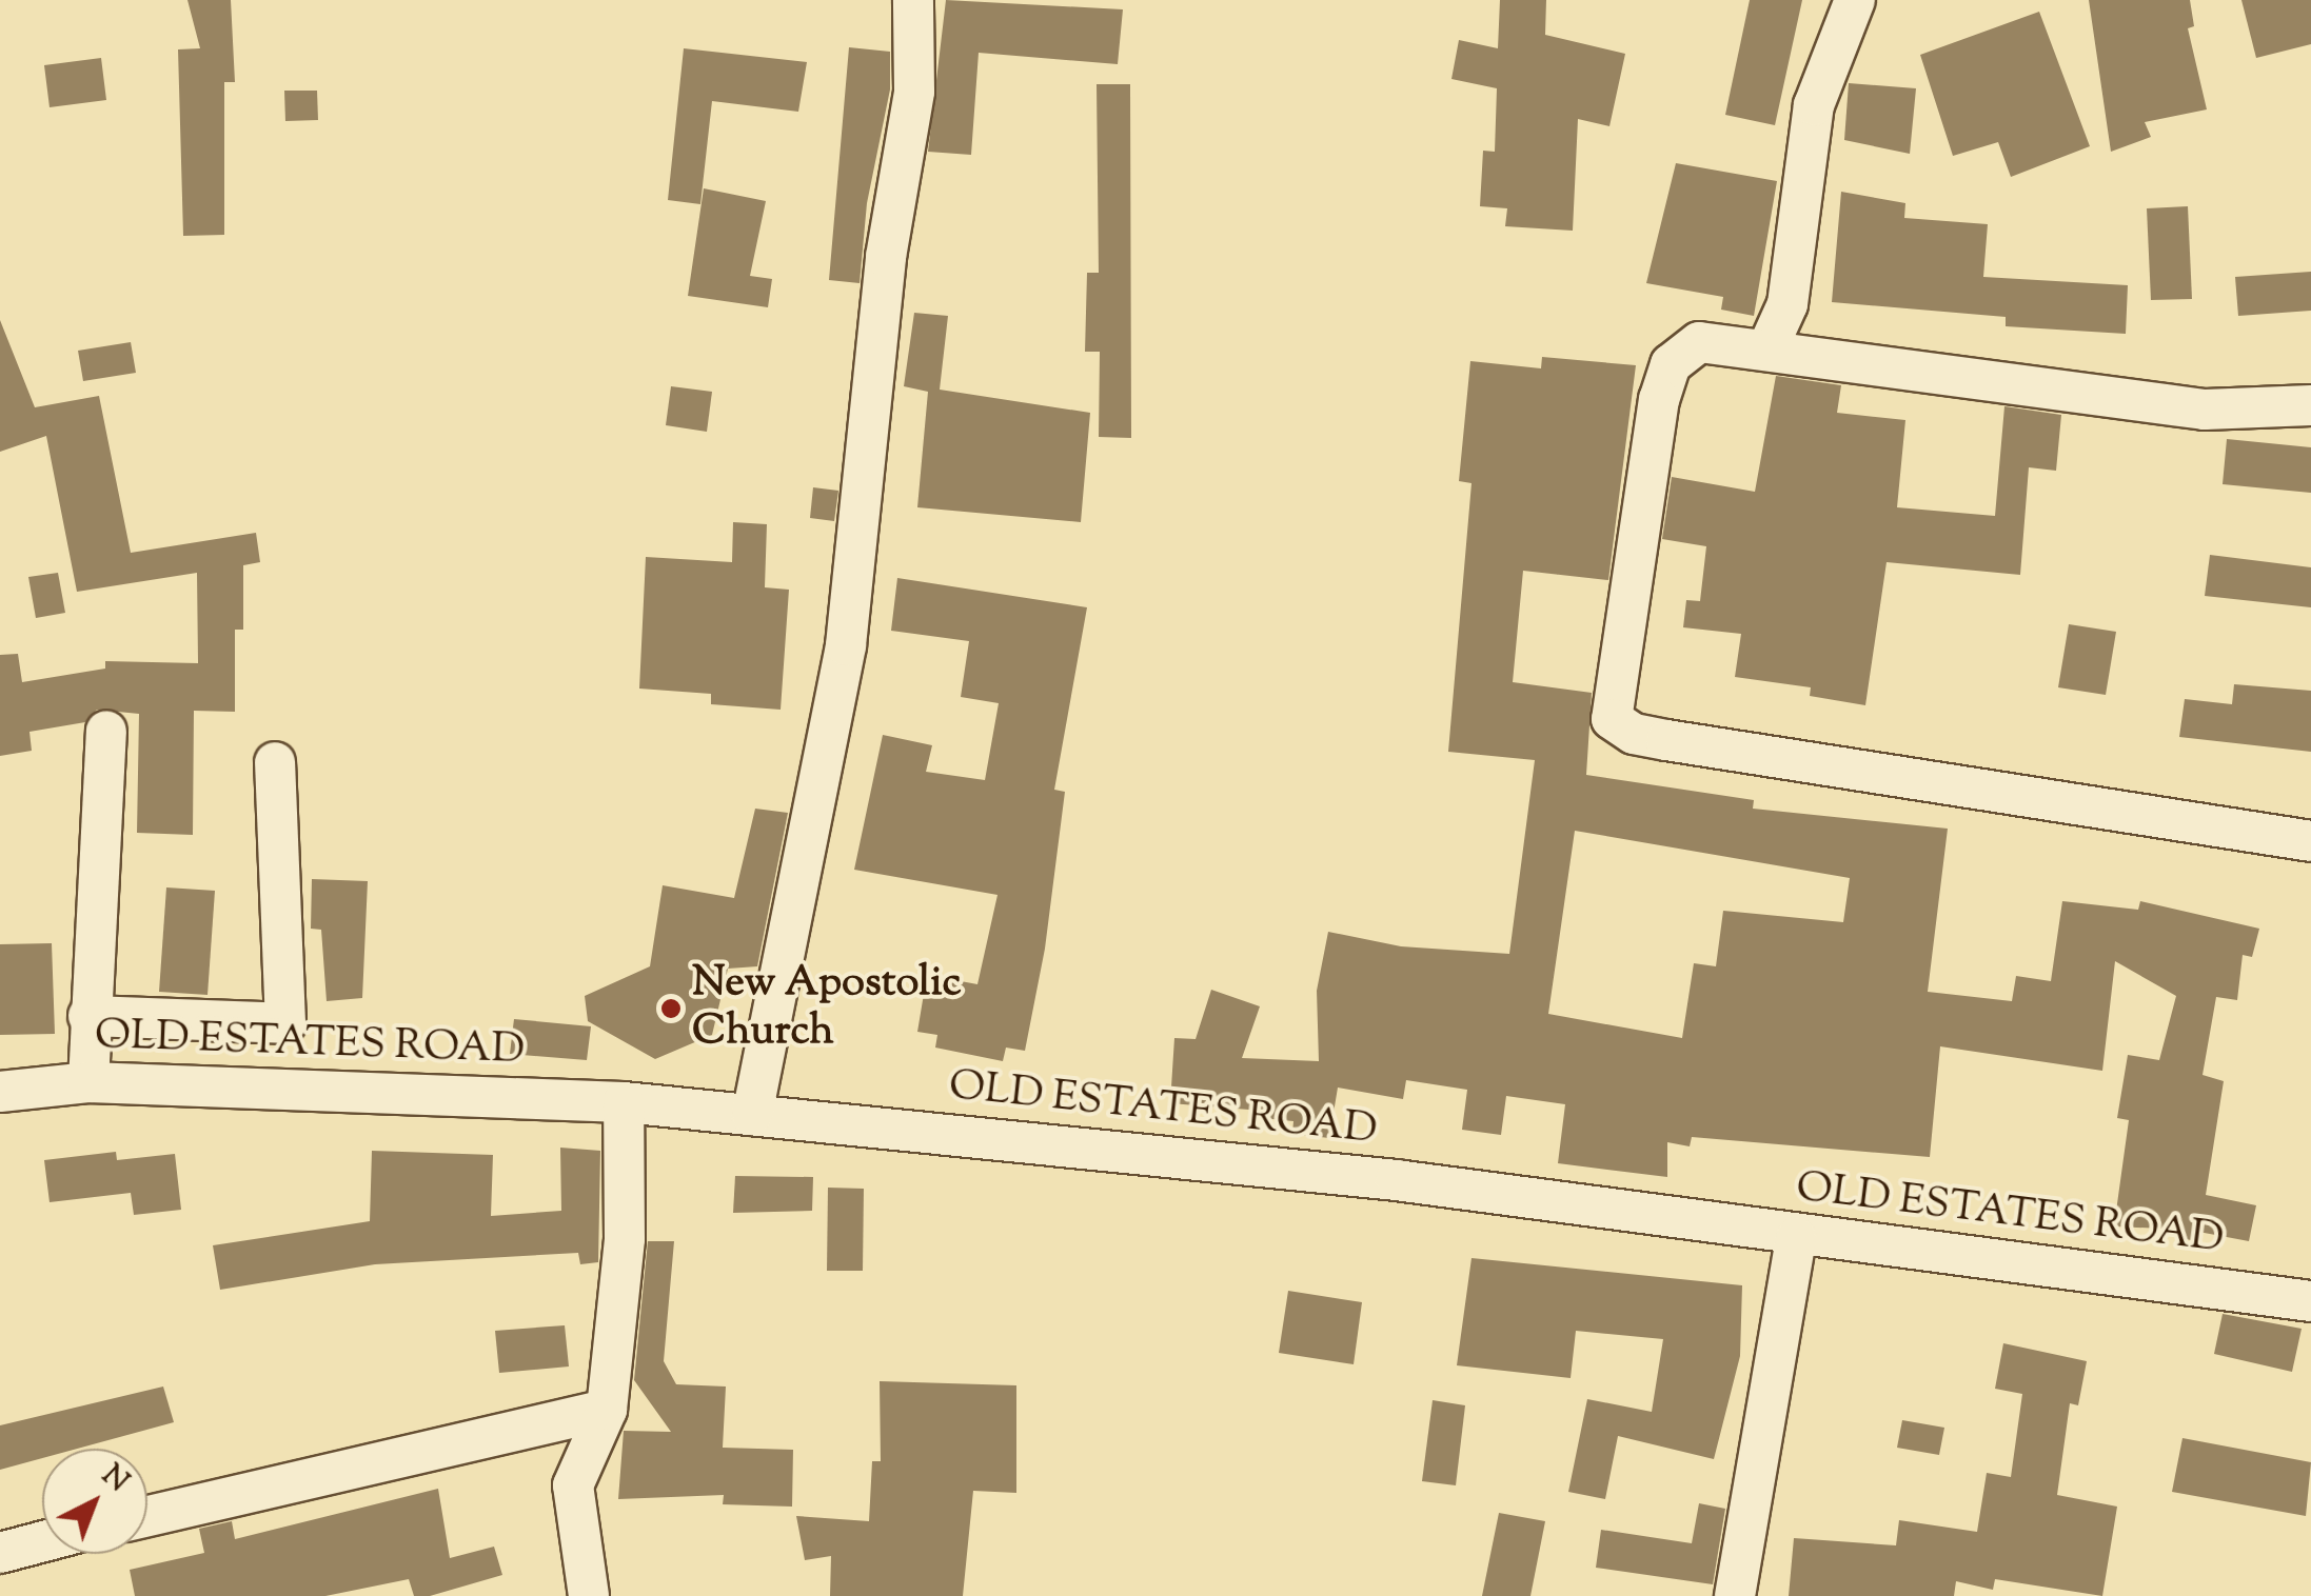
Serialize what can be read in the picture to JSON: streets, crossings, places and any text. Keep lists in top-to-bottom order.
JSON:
{
  "streets": {
    "street": ["OLD ESTATES ROAD"]
  },
  "places": ["New Apostolic Church"],
  "north": "top right"
}
